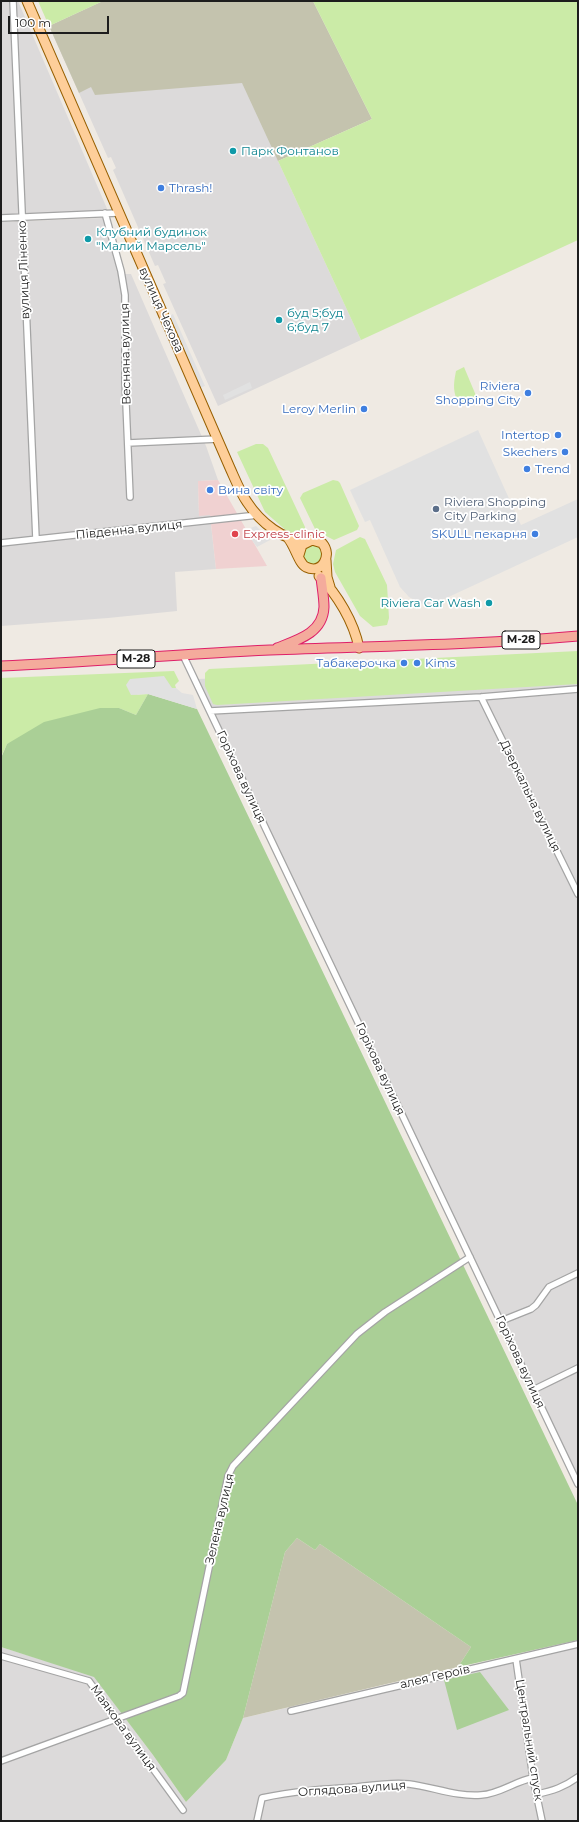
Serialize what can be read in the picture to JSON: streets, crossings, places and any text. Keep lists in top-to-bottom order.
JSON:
{
  "streets": {
    "highway": ["М-28"],
    "main road": ["вулиця Чехова"],
    "street": [
      "вулиця Ліненко",
      "Весняна вулиця",
      "Південна вулиця",
      "Горіхова вулиця",
      "Дзеркальна вулиця",
      "Зелена вулиця",
      "алея Героїв",
      "Маякова вулиця",
      "Центральний спуск",
      "Оглядова вулиця"
    ]
  },
  "crossings": [
    ["вулиця Ліненко", "Південна вулиця"],
    ["вулиця Чехова", "Південна вулиця"],
    ["М-28", "Горіхова вулиця"],
    ["Горіхова вулиця", "Зелена вулиця"],
    ["Зелена вулиця", "Маякова вулиця"],
    ["алея Героїв", "Центральний спуск"],
    ["Центральний спуск", "Оглядова вулиця"]
  ],
  "places": [
    "Парк Фонтанов",
    "Thrash!",
    "Клубний будинок \"Малий Марсель\"",
    "буд 5;буд 6;буд 7",
    "Riviera Shopping City",
    "Leroy Merlin",
    "Intertop",
    "Skechers",
    "Trend",
    "Вина світу",
    "Riviera Shopping City Parking",
    "Express-clinic",
    "SKULL пекарня",
    "Riviera Car Wash",
    "Табакерочка",
    "Kims"
  ],
  "scale_bar": "100 m"
}
